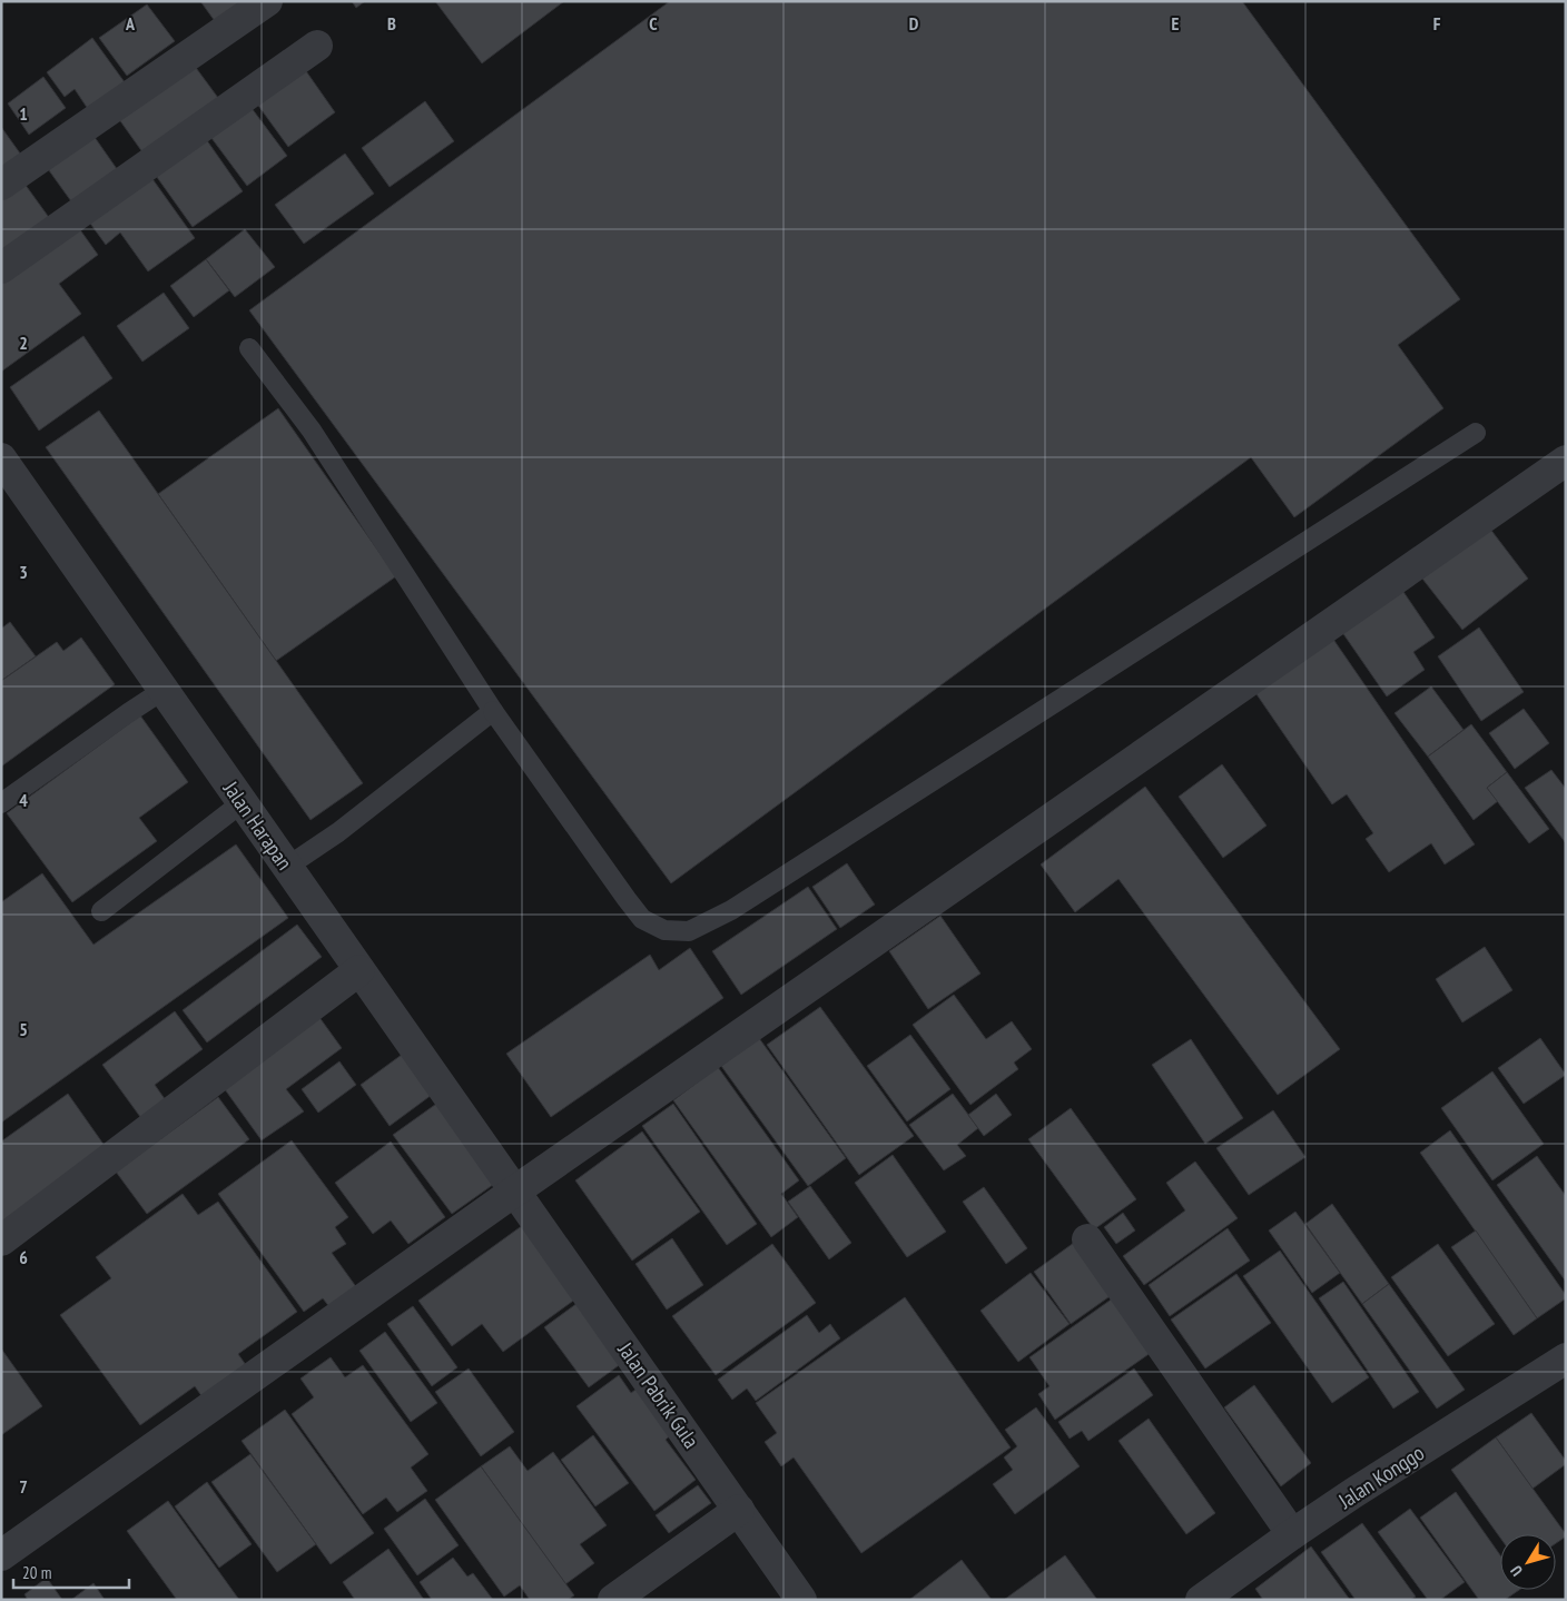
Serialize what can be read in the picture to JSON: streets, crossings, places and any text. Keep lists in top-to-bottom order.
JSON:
{
  "streets": {
    "street": ["Jalan Harapan", "Jalan Pabrik Gula", "Jalan Konggo"]
  },
  "crossings": [
    ["Jalan Harapan", "Jalan Pabrik Gula"]
  ],
  "scale_bar": "20 m",
  "north": "bottom left",
  "grid": {
    "columns": [
      "A",
      "B",
      "C",
      "D",
      "E",
      "F"
    ],
    "rows": [
      "1",
      "2",
      "3",
      "4",
      "5",
      "6",
      "7"
    ]
  }
}
